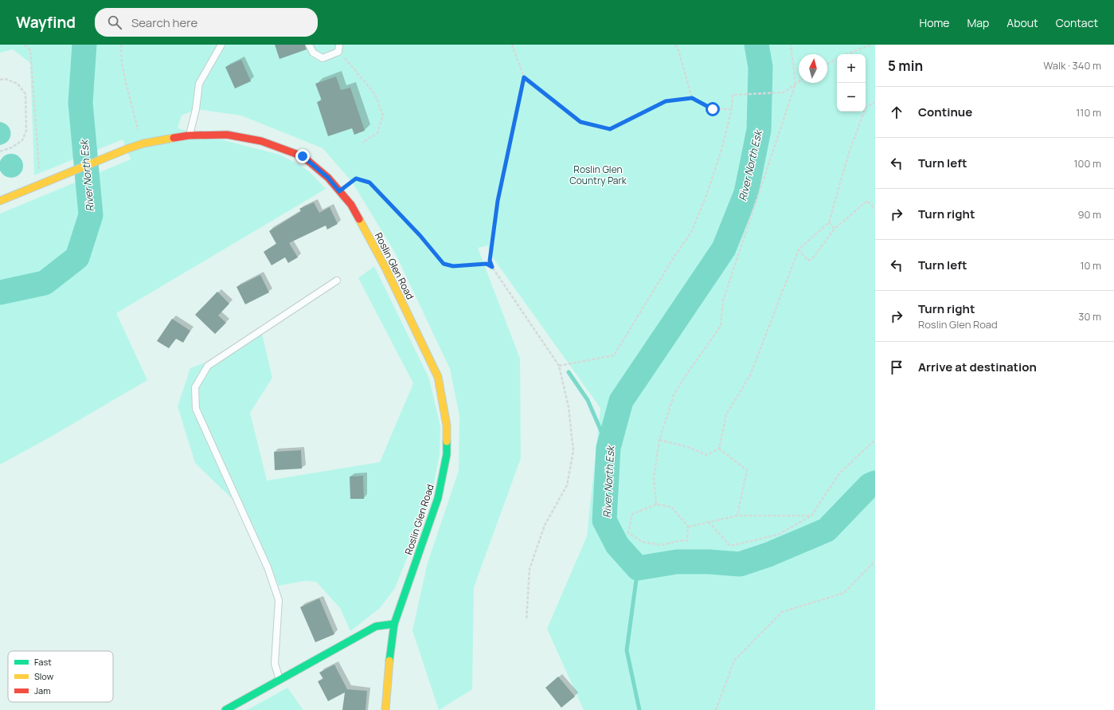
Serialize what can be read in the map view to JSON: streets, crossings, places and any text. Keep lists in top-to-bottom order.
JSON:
{
  "streets": {
    "main road": ["Roslin Glen Road"]
  },
  "water": ["River North Esk"],
  "parks": ["Roslin Glen Country Park"],
  "legend": ["Fast", "Slow", "Jam"],
  "north": "top",
  "page": {
    "header": "Wayfind",
    "search": "Search here",
    "nav": [
      "Home",
      "Map",
      "About",
      "Contact"
    ],
    "heading": ["5 min", "Walk · 340 m"],
    "map_buttons": ["+", "−"],
    "list": [
      ["Continue", "110 m"],
      ["Turn left", "100 m"],
      ["Turn right", "90 m"],
      ["Turn left", "10 m"],
      ["Turn right", "Roslin Glen Road", "30 m"],
      "Arrive at destination"
    ]
  }
}
